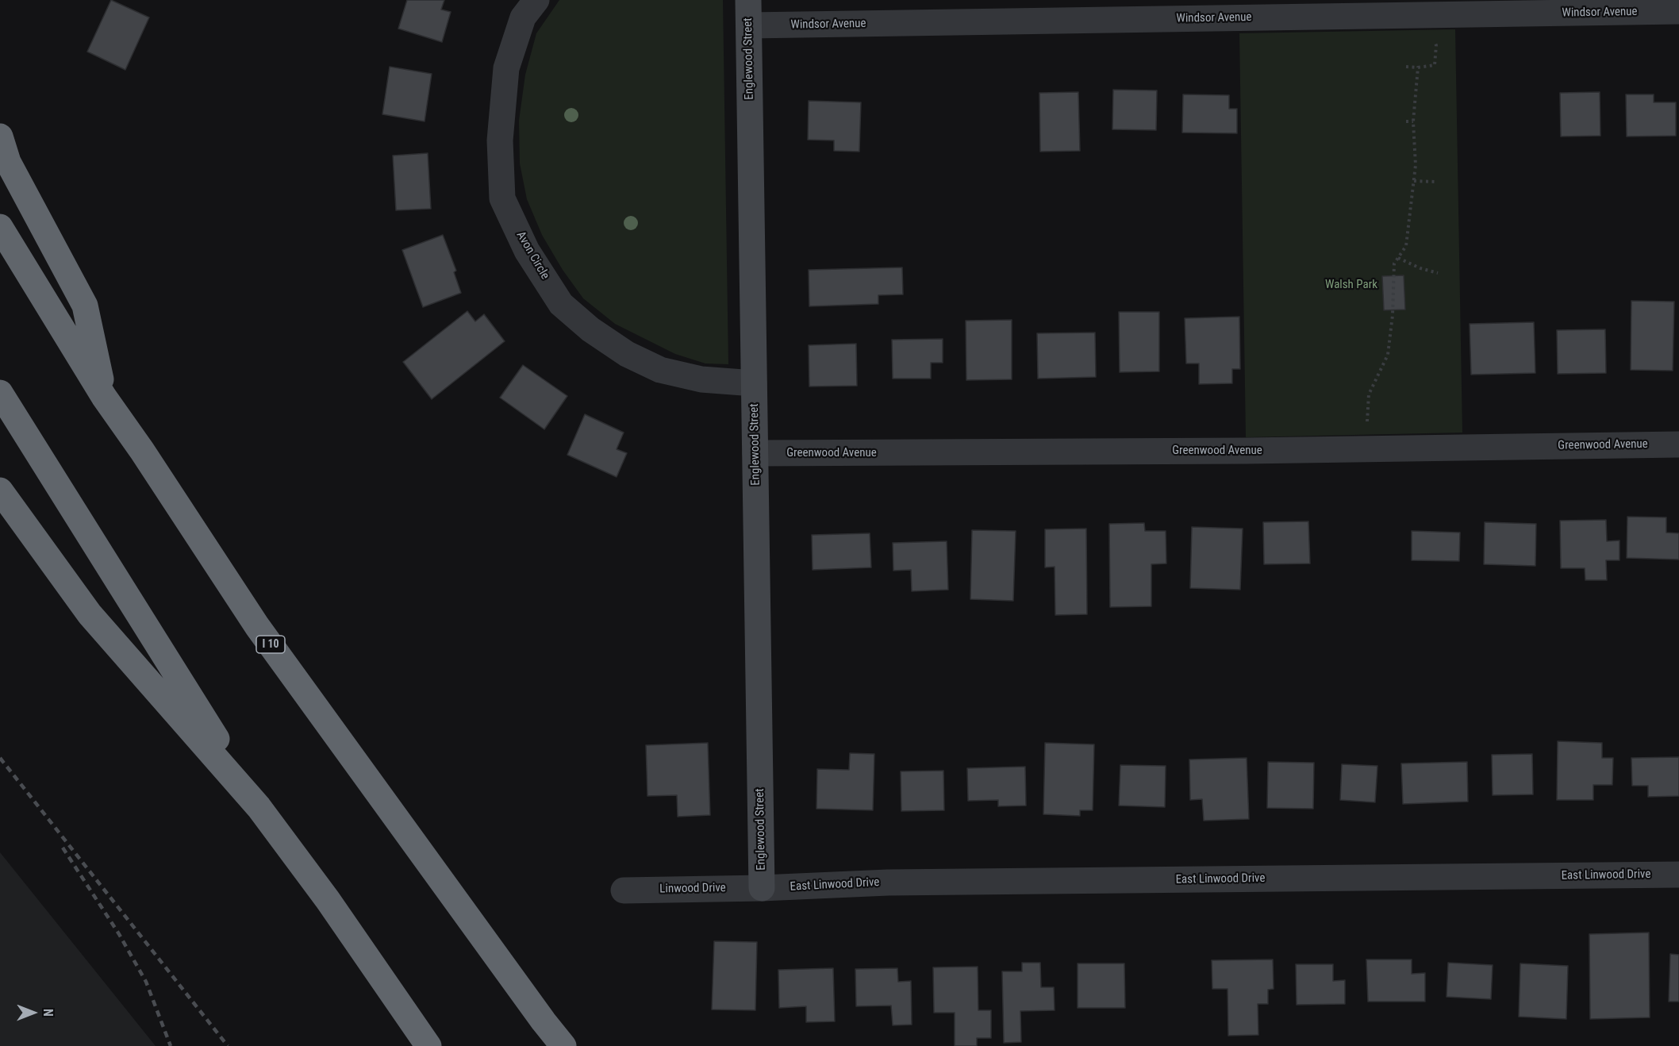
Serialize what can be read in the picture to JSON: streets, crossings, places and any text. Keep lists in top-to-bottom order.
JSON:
{
  "streets": {
    "highway": ["I 10"],
    "street": [
      "Windsor Avenue",
      "Englewood Street",
      "Avon Circle",
      "Greenwood Avenue",
      "East Linwood Drive",
      "Linwood Drive"
    ]
  },
  "crossings": [
    ["Windsor Avenue", "Englewood Street"],
    ["Englewood Street", "Avon Circle"],
    ["Englewood Street", "Greenwood Avenue"],
    ["Englewood Street", "East Linwood Drive"],
    ["Englewood Street", "Linwood Drive"],
    ["East Linwood Drive", "Linwood Drive"]
  ],
  "parks": ["Walsh Park"],
  "north": "right"
}
